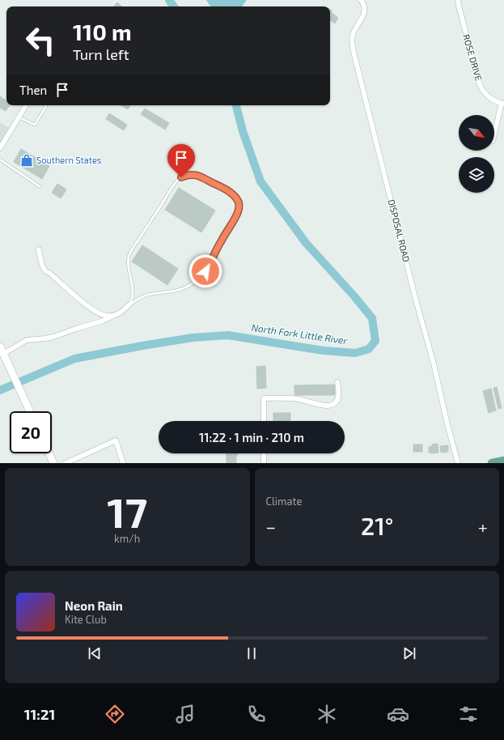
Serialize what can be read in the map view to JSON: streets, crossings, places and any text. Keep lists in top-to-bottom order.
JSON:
{
  "streets": {
    "street": ["ROSE DRIVE", "DISPOSAL ROAD"]
  },
  "water": ["North Fork Little River"],
  "places": {
    "shop": ["Southern States"]
  },
  "north": "bottom right",
  "page": {
    "turn": ["110 m", "Turn left"],
    "then": "Then",
    "limit": "20",
    "trip": "11:22 · 1 min · 210 m",
    "tile": [
      ["17", "km/h"],
      "Climate"
    ],
    "heat": ["−", "21°", "+"],
    "song": ["Neon Rain", "Kite Club"],
    "tabs": "11:21"
  }
}
